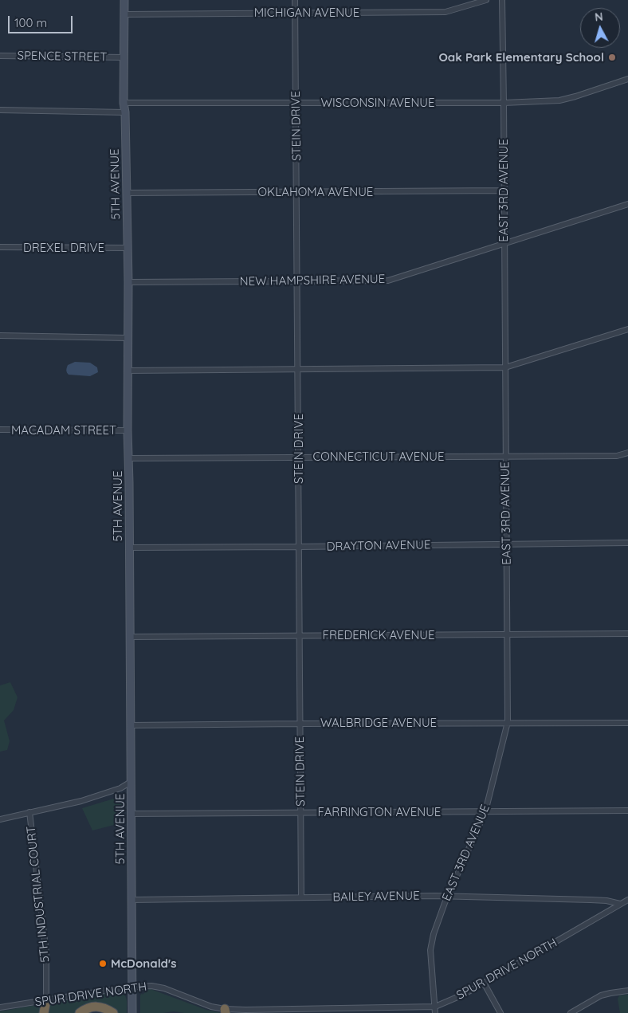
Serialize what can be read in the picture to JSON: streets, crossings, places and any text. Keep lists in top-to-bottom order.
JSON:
{
  "streets": {
    "main road": ["5TH AVENUE"],
    "street": [
      "MICHIGAN AVENUE",
      "SPENCE STREET",
      "WISCONSIN AVENUE",
      "STEIN DRIVE",
      "EAST 3RD AVENUE",
      "OKLAHOMA AVENUE",
      "DREXEL DRIVE",
      "NEW HAMPSHIRE AVENUE",
      "MACADAM STREET",
      "CONNECTICUT AVENUE",
      "DRAYTON AVENUE",
      "FREDERICK AVENUE",
      "WALBRIDGE AVENUE",
      "FARRINGTON AVENUE",
      "5TH INDUSTRIAL COURT",
      "BAILEY AVENUE",
      "SPUR DRIVE NORTH"
    ]
  },
  "crossings": [
    ["MICHIGAN AVENUE", "STEIN DRIVE"],
    ["MICHIGAN AVENUE", "5TH AVENUE"],
    ["SPENCE STREET", "5TH AVENUE"],
    ["WISCONSIN AVENUE", "STEIN DRIVE"],
    ["WISCONSIN AVENUE", "5TH AVENUE"],
    ["WISCONSIN AVENUE", "EAST 3RD AVENUE"],
    ["STEIN DRIVE", "OKLAHOMA AVENUE"],
    ["STEIN DRIVE", "NEW HAMPSHIRE AVENUE"],
    ["STEIN DRIVE", "CONNECTICUT AVENUE"],
    ["STEIN DRIVE", "DRAYTON AVENUE"],
    ["STEIN DRIVE", "FREDERICK AVENUE"],
    ["STEIN DRIVE", "WALBRIDGE AVENUE"],
    ["STEIN DRIVE", "FARRINGTON AVENUE"],
    ["STEIN DRIVE", "BAILEY AVENUE"],
    ["5TH AVENUE", "OKLAHOMA AVENUE"],
    ["5TH AVENUE", "DREXEL DRIVE"],
    ["5TH AVENUE", "NEW HAMPSHIRE AVENUE"],
    ["5TH AVENUE", "MACADAM STREET"],
    ["5TH AVENUE", "CONNECTICUT AVENUE"],
    ["5TH AVENUE", "DRAYTON AVENUE"],
    ["5TH AVENUE", "FREDERICK AVENUE"],
    ["5TH AVENUE", "WALBRIDGE AVENUE"],
    ["5TH AVENUE", "FARRINGTON AVENUE"],
    ["5TH AVENUE", "5TH INDUSTRIAL COURT"],
    ["5TH AVENUE", "BAILEY AVENUE"],
    ["5TH AVENUE", "SPUR DRIVE NORTH"],
    ["EAST 3RD AVENUE", "OKLAHOMA AVENUE"],
    ["EAST 3RD AVENUE", "NEW HAMPSHIRE AVENUE"],
    ["EAST 3RD AVENUE", "CONNECTICUT AVENUE"],
    ["EAST 3RD AVENUE", "DRAYTON AVENUE"],
    ["EAST 3RD AVENUE", "FREDERICK AVENUE"],
    ["EAST 3RD AVENUE", "WALBRIDGE AVENUE"],
    ["EAST 3RD AVENUE", "FARRINGTON AVENUE"],
    ["EAST 3RD AVENUE", "BAILEY AVENUE"],
    ["EAST 3RD AVENUE", "SPUR DRIVE NORTH"],
    ["5TH INDUSTRIAL COURT", "SPUR DRIVE NORTH"],
    ["BAILEY AVENUE", "SPUR DRIVE NORTH"]
  ],
  "places": ["Oak Park Elementary School", "McDonald's"],
  "scale_bar": "100 m",
  "north": "top"
}
